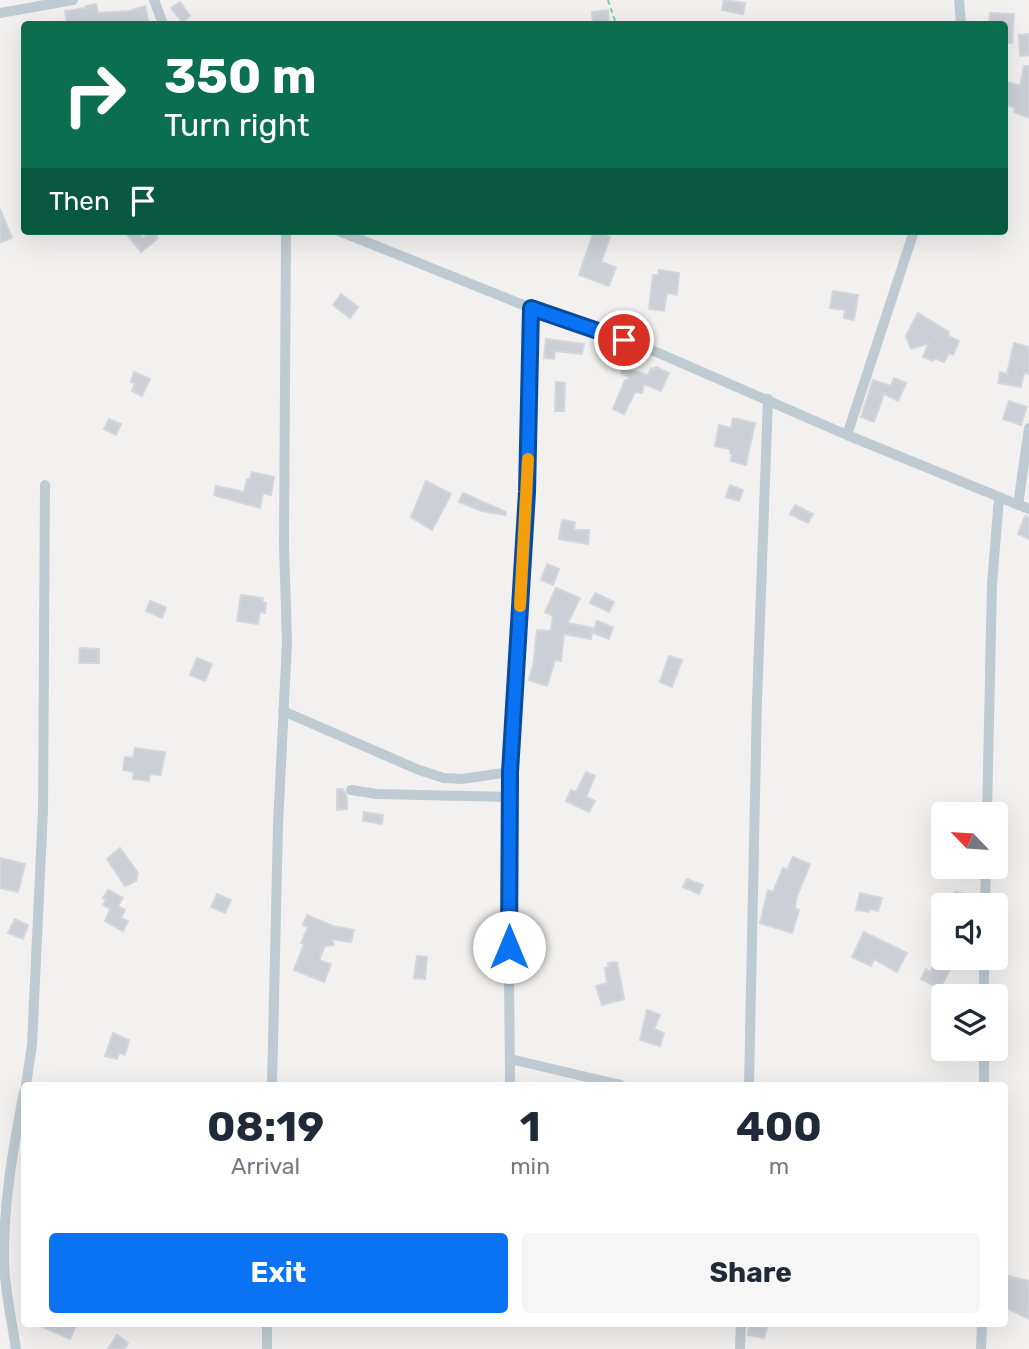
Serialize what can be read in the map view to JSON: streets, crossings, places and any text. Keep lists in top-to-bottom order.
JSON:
{
  "north": "top left",
  "page": {
    "turn": ["350 m", "Turn right"],
    "then": "Then",
    "eta": [
      "08:19",
      "Arrival",
      "1",
      "min",
      "400",
      "m"
    ],
    "buttons": ["Exit", "Share"]
  }
}
